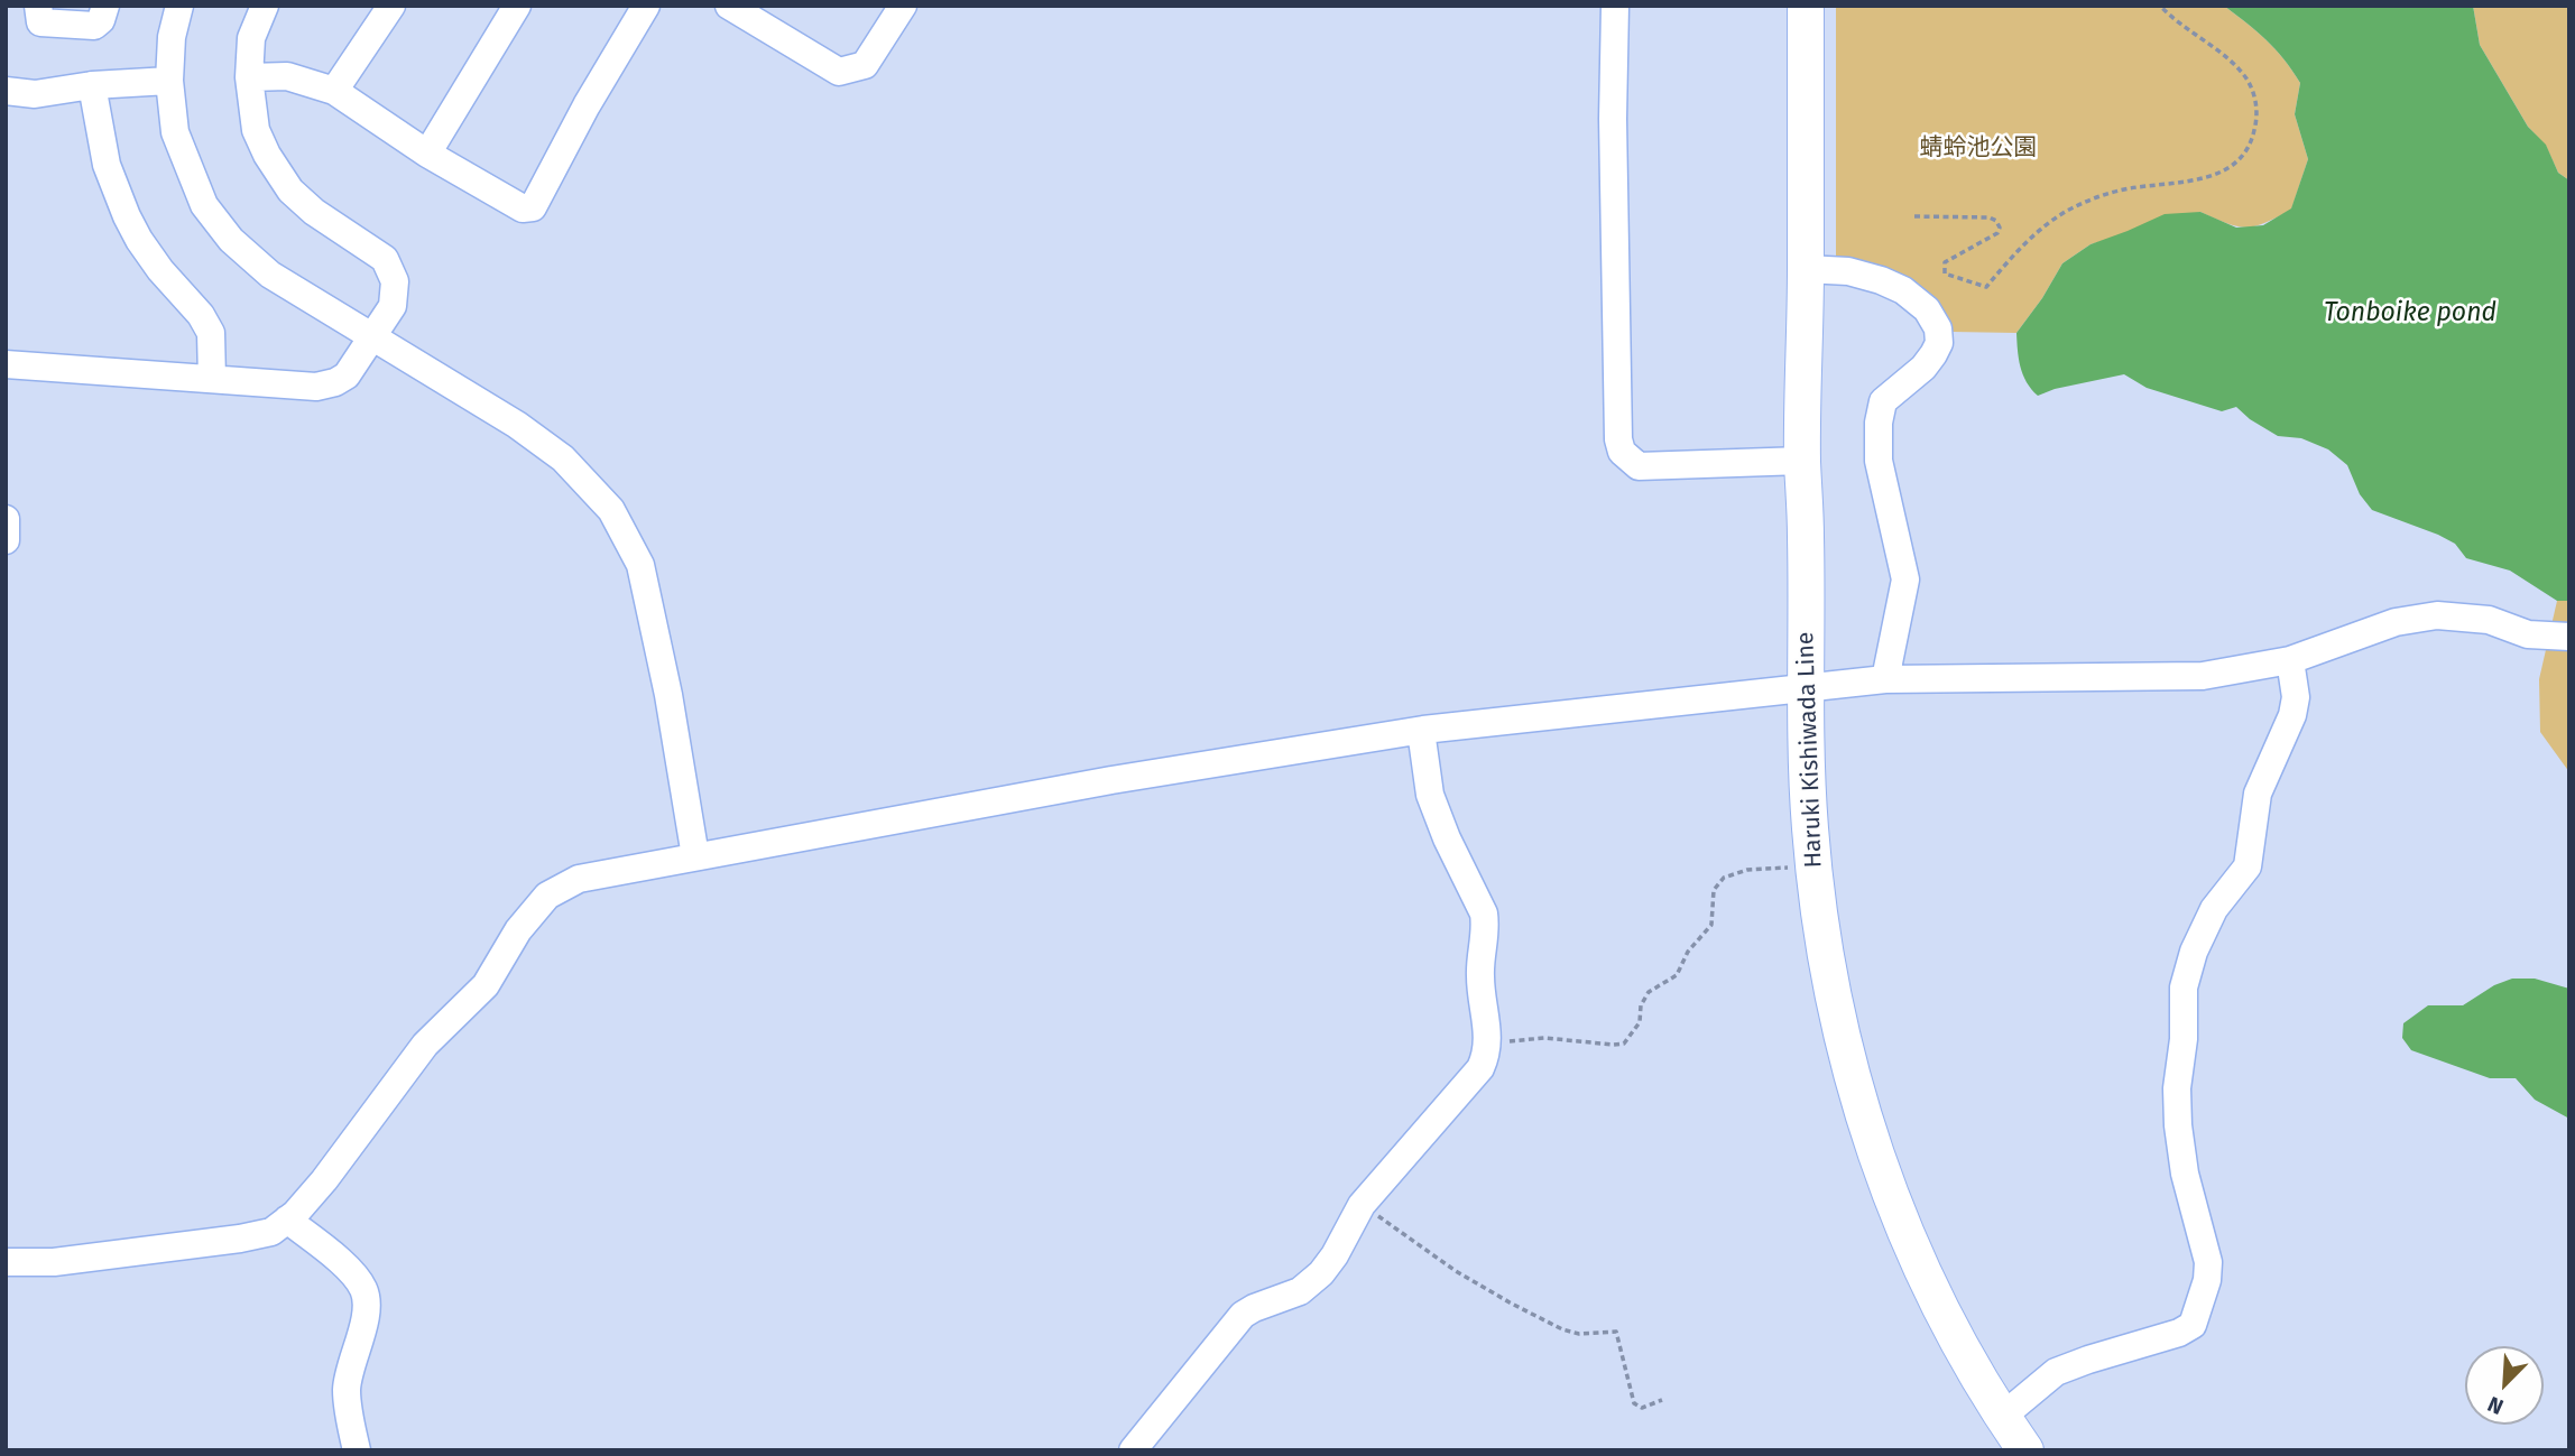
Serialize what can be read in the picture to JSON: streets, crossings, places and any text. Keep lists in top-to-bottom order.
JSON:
{
  "streets": {
    "main road": ["Haruki Kishiwada Line"]
  },
  "water": ["Tonboike pond"],
  "parks": ["蜻蛉池公園"],
  "north": "bottom left"
}
